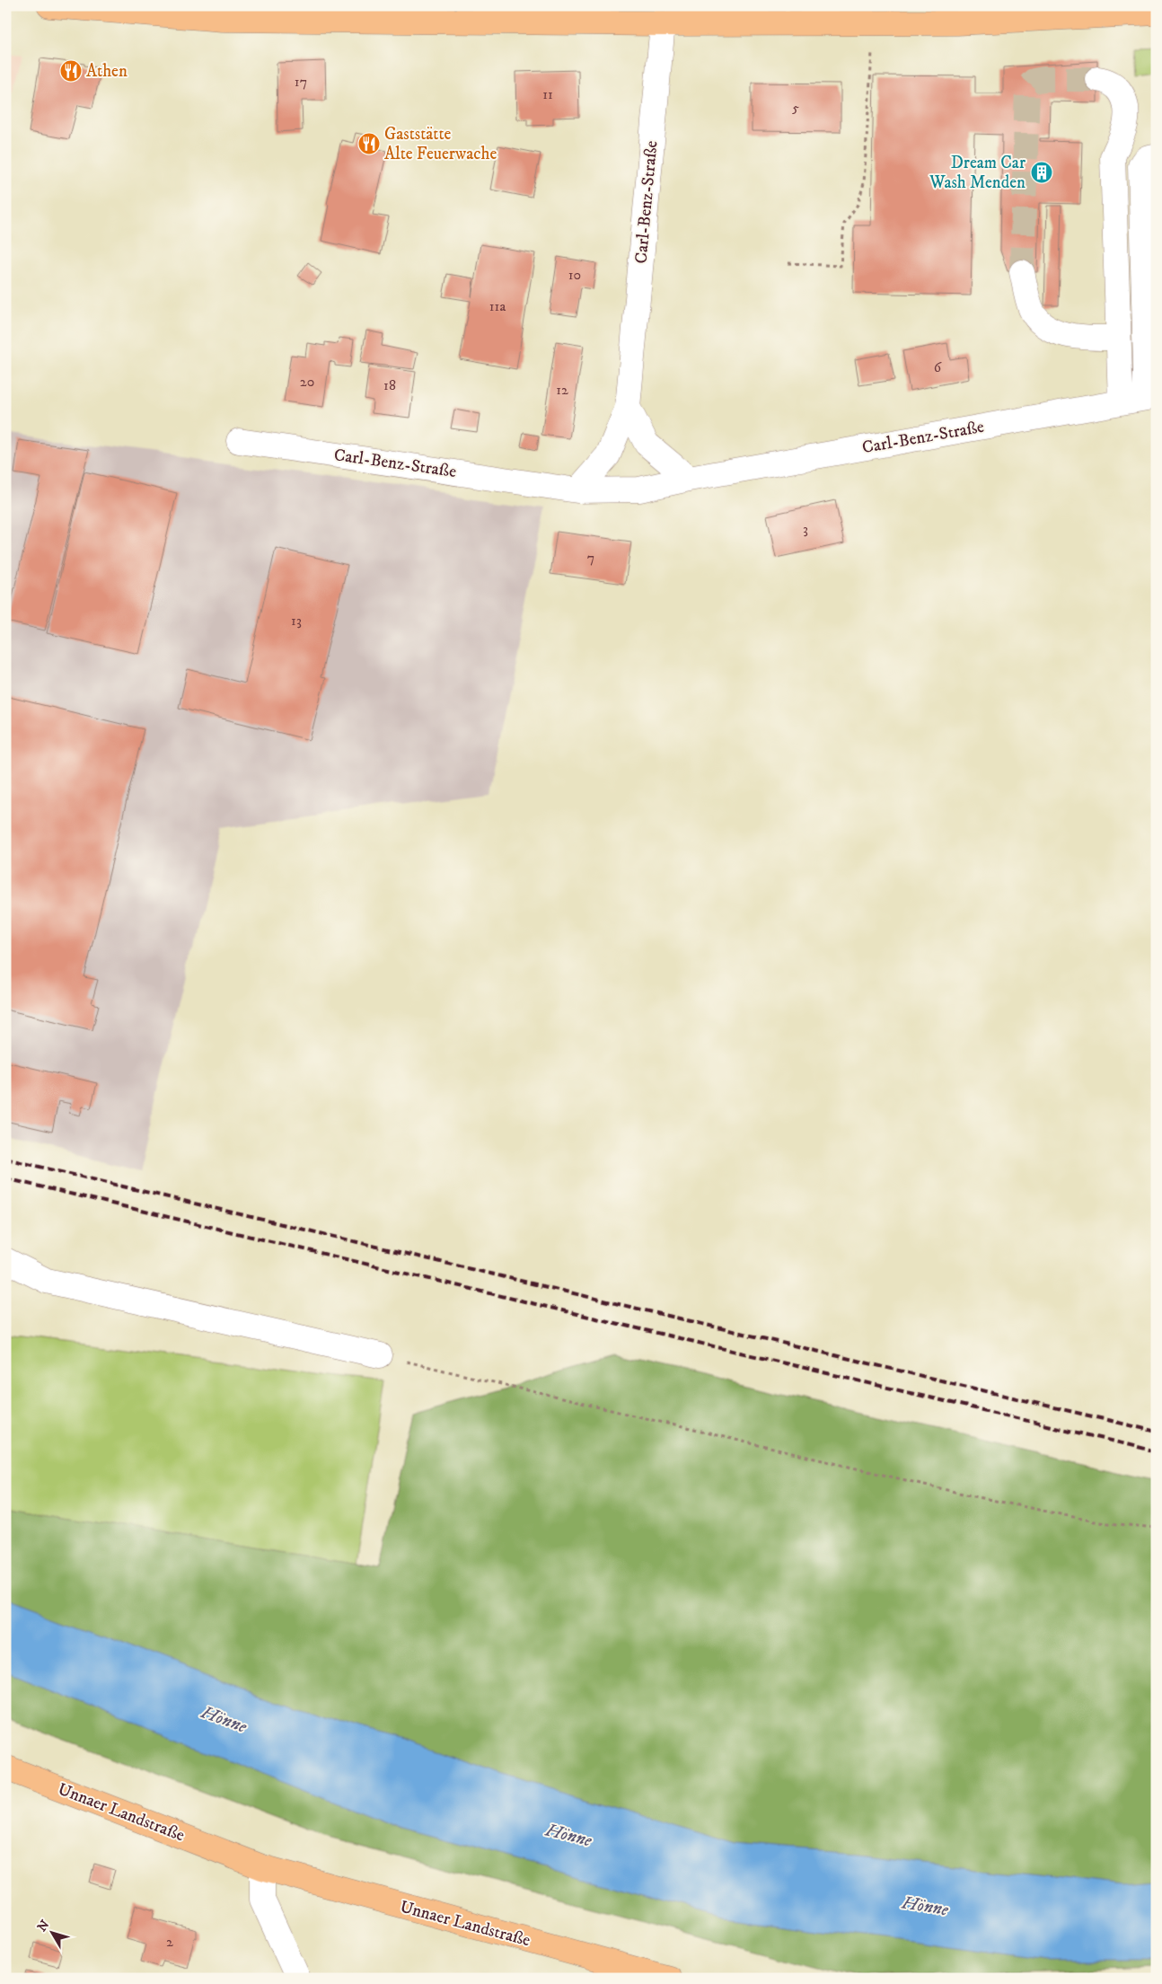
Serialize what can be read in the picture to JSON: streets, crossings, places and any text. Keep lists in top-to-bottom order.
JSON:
{
  "streets": {
    "main road": ["Unnaer Landstraße"],
    "street": ["Carl-Benz-Straße"]
  },
  "water": ["Hönne"],
  "places": {
    "restaurant": ["Athen", "Gaststätte Alte Feuerwache"],
    "building": ["Dream Car Wash Menden"]
  },
  "house_numbers": [
    "17",
    "11",
    "5",
    "10",
    "11a",
    "6",
    "20",
    "18",
    "12",
    "3",
    "7",
    "13",
    "2"
  ],
  "north": "top left"
}
